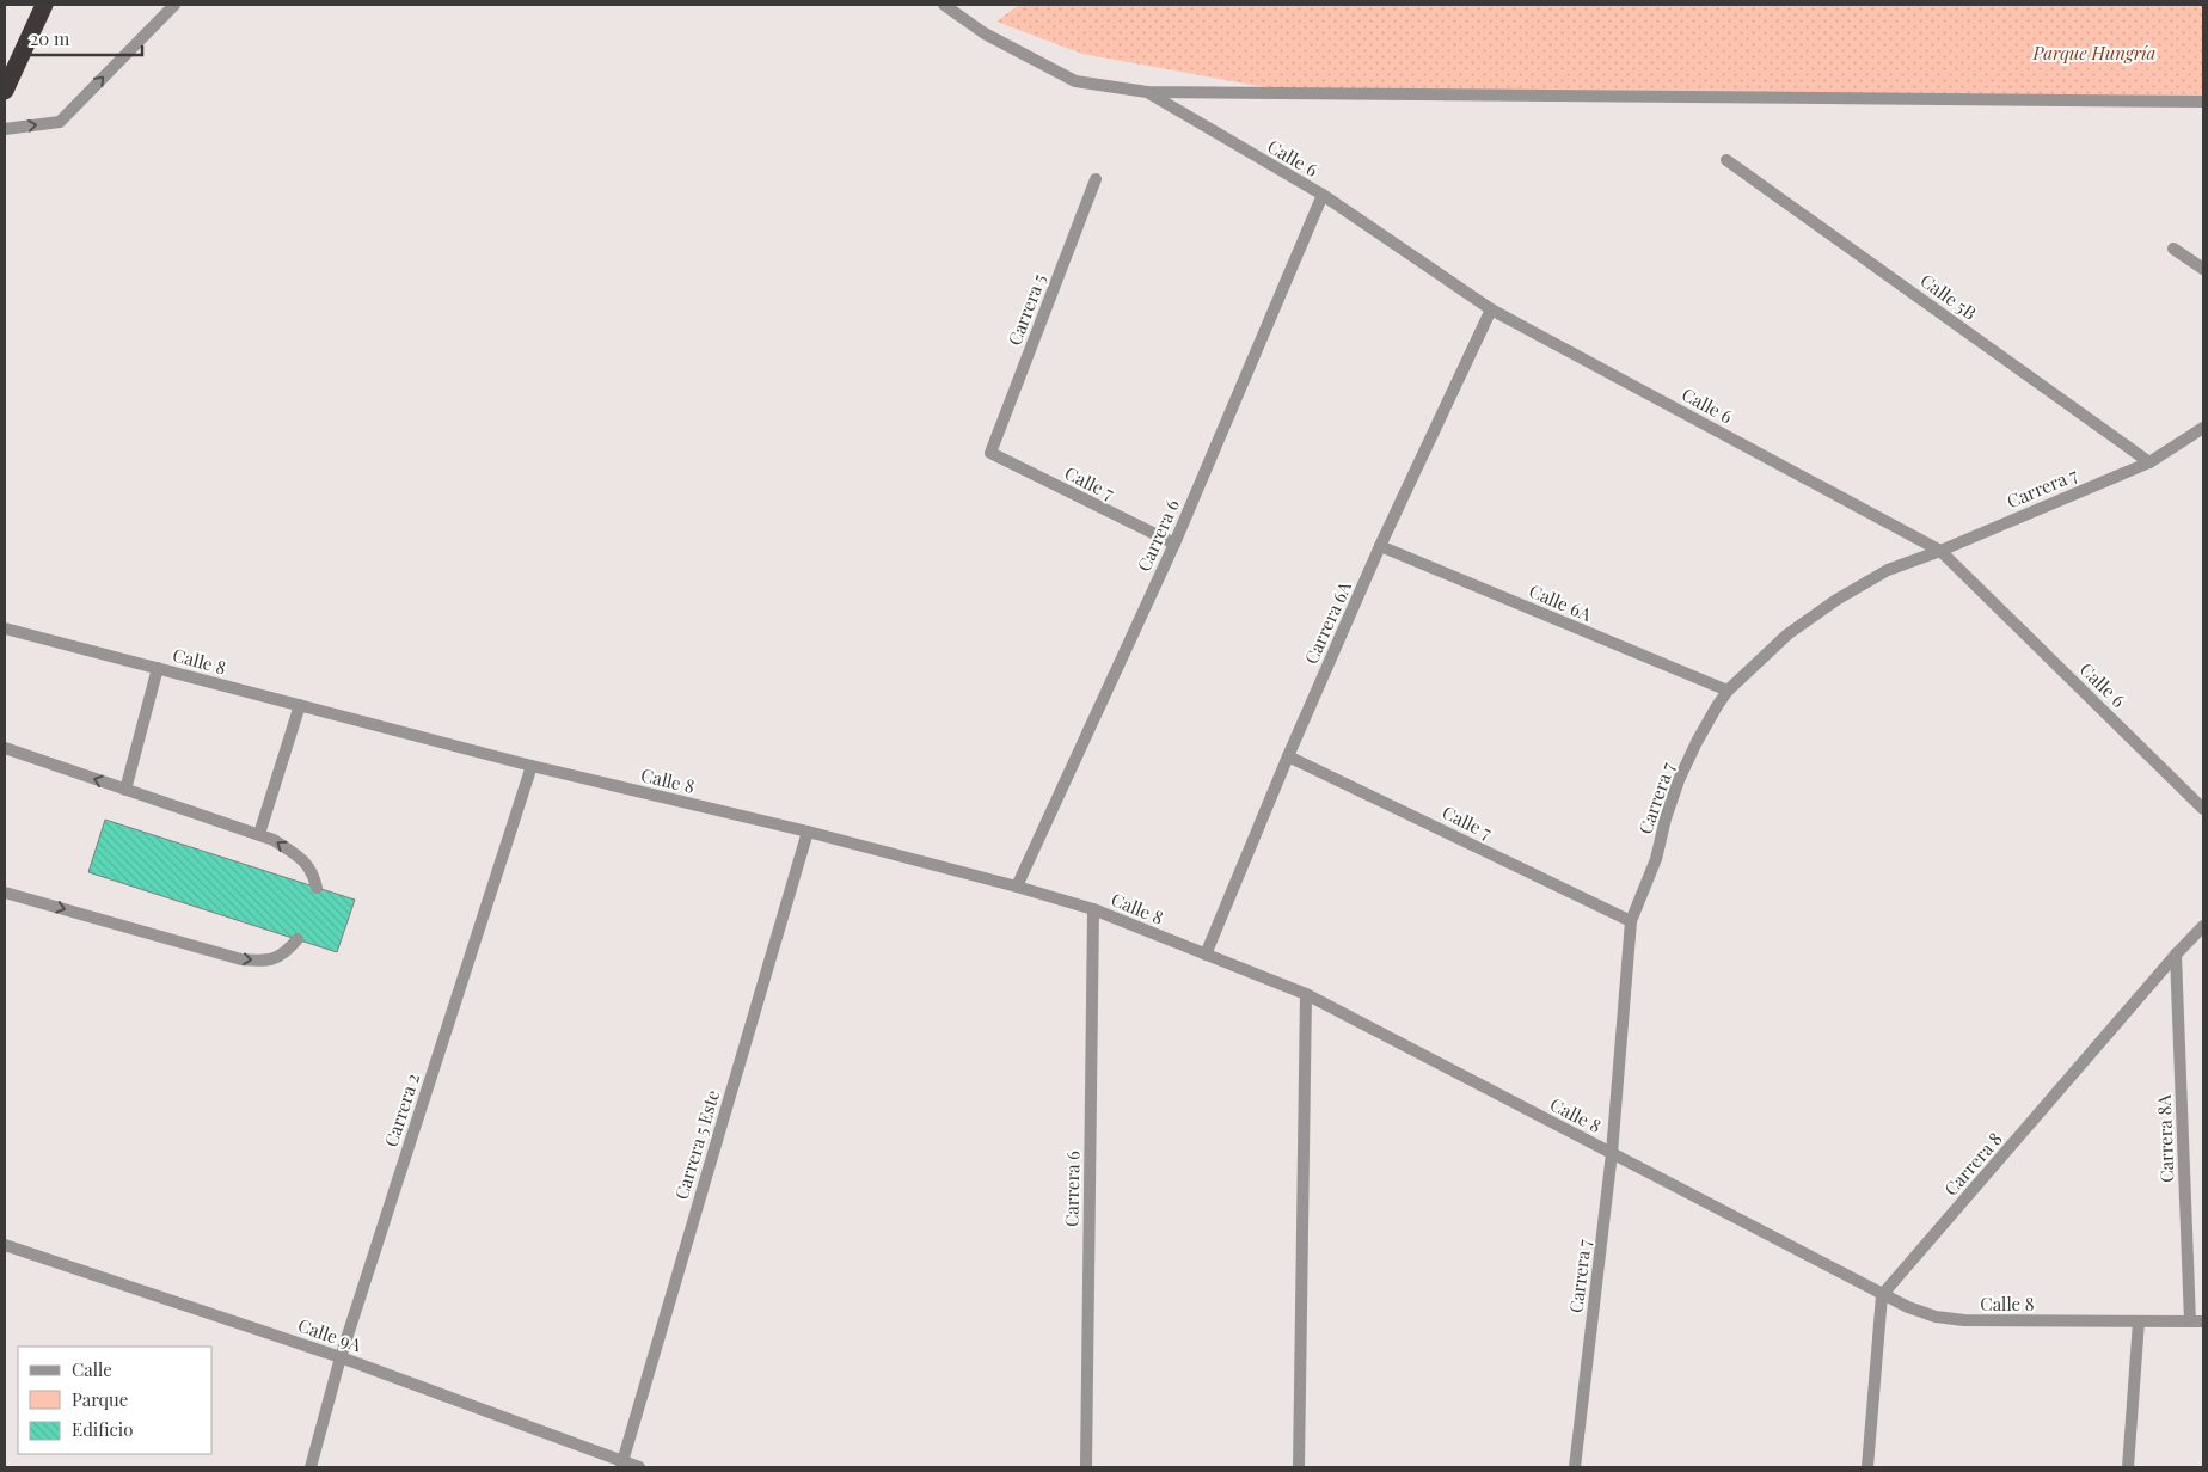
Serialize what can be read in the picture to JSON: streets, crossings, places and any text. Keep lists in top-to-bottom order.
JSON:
{
  "streets": {
    "street": [
      "Calle 6",
      "Calle 5B",
      "Carrera 5",
      "Calle 7",
      "Carrera 7",
      "Carrera 6",
      "Calle 6A",
      "Carrera 6A",
      "Calle 8",
      "Carrera 2",
      "Carrera 8A",
      "Carrera 5 Este",
      "Carrera 8",
      "Calle 9A"
    ]
  },
  "crossings": [
    ["Calle 6", "Carrera 7"],
    ["Calle 6", "Carrera 6"],
    ["Calle 6", "Carrera 6A"],
    ["Calle 5B", "Carrera 7"],
    ["Carrera 5", "Calle 7"],
    ["Calle 7", "Carrera 7"],
    ["Calle 7", "Carrera 6"],
    ["Calle 7", "Carrera 6A"],
    ["Carrera 7", "Calle 6A"],
    ["Carrera 7", "Calle 8"],
    ["Carrera 6", "Calle 8"],
    ["Calle 6A", "Carrera 6A"],
    ["Carrera 6A", "Calle 8"],
    ["Calle 8", "Carrera 2"],
    ["Calle 8", "Carrera 8A"],
    ["Calle 8", "Carrera 5 Este"],
    ["Calle 8", "Carrera 8"],
    ["Carrera 2", "Calle 9A"],
    ["Carrera 8A", "Carrera 8"],
    ["Carrera 5 Este", "Calle 9A"]
  ],
  "parks": ["Parque Hungría"],
  "legend": ["Calle", "Parque", "Edificio"],
  "scale_bar": "20 m"
}
